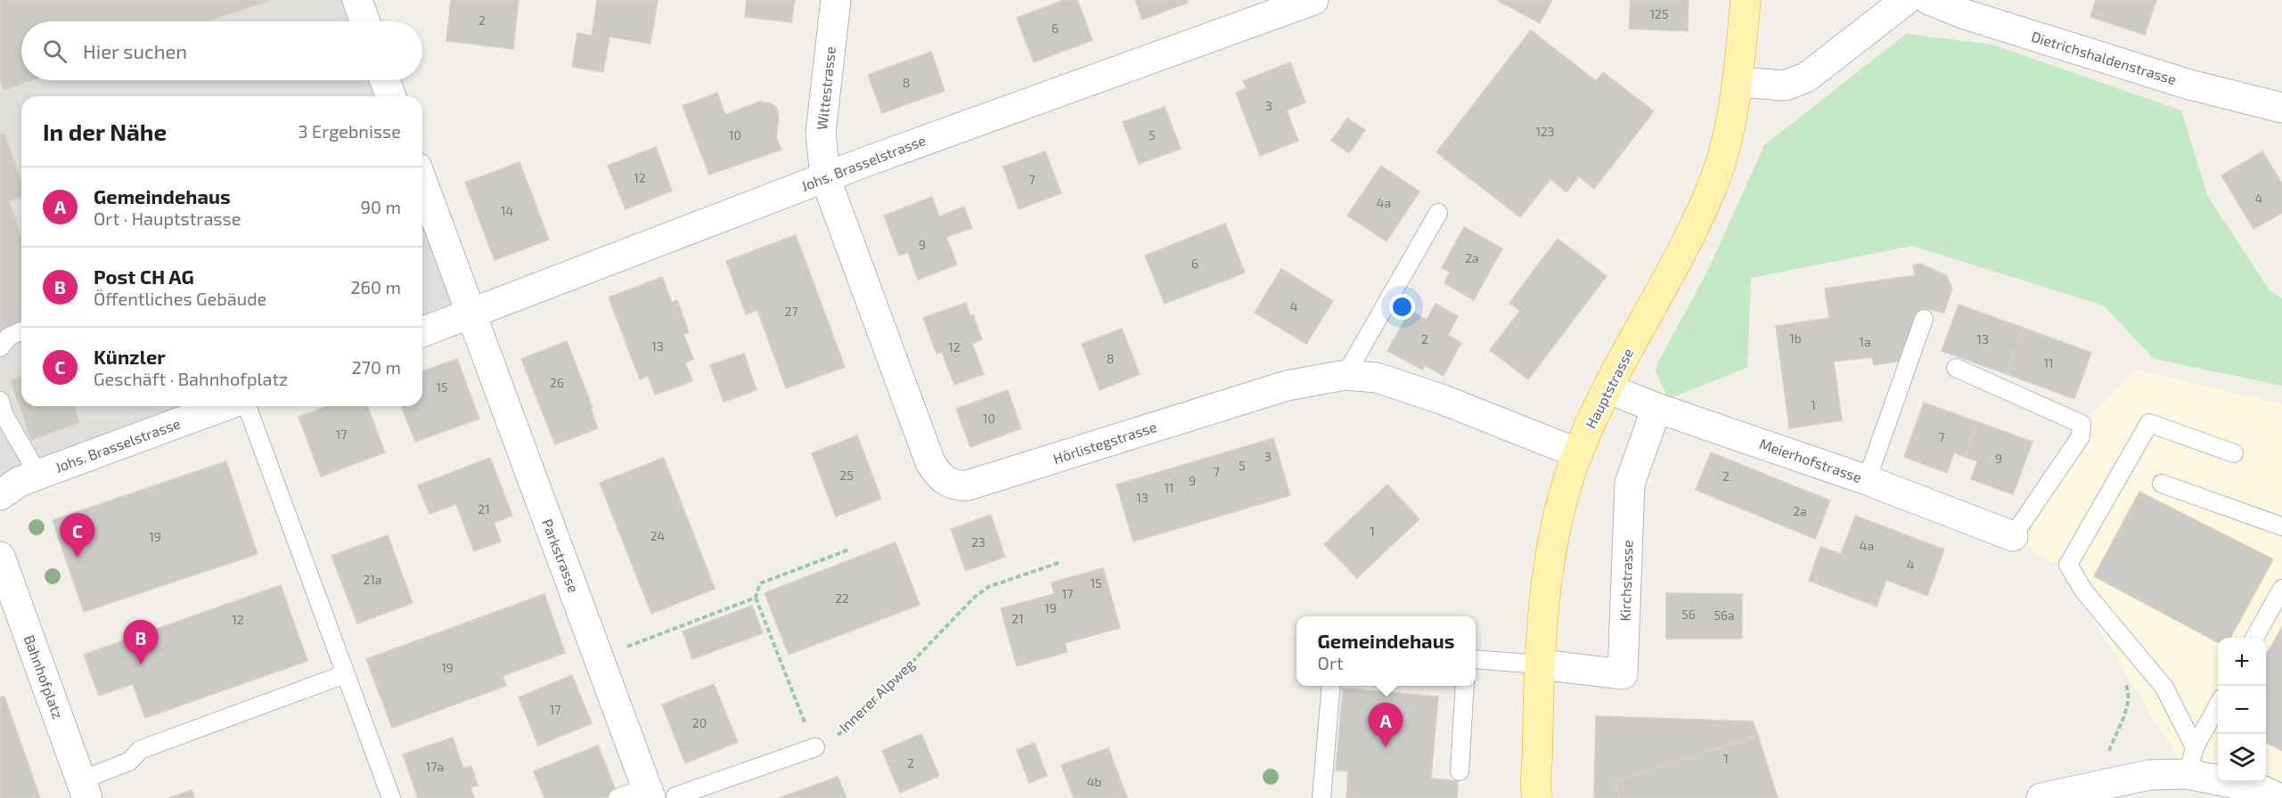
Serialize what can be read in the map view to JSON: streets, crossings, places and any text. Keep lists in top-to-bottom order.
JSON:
{
  "streets": {
    "main road": ["Hauptstrasse"],
    "street": [
      "Dietrichshaldenstrasse",
      "Wittestrasse",
      "Johs. Brasselstrasse",
      "Hörlistegstrasse",
      "Meierhofstrasse",
      "Parkstrasse",
      "Kirchstrasse",
      "Bahnhofplatz"
    ],
    "path": ["Innerer Alpweg"]
  },
  "crossings": [
    ["Wittestrasse", "Johs. Brasselstrasse"],
    ["Wittestrasse", "Hörlistegstrasse"],
    ["Johs. Brasselstrasse", "Hörlistegstrasse"],
    ["Johs. Brasselstrasse", "Parkstrasse"],
    ["Hauptstrasse", "Hörlistegstrasse"],
    ["Hauptstrasse", "Meierhofstrasse"],
    ["Hauptstrasse", "Kirchstrasse"],
    ["Meierhofstrasse", "Kirchstrasse"]
  ],
  "house_numbers": [
    "125",
    "2",
    "6",
    "8",
    "3",
    "123",
    "10",
    "5",
    "12",
    "7",
    "4",
    "4a",
    "14",
    "9",
    "2a",
    "6",
    "4",
    "27",
    "1b",
    "2",
    "13",
    "1a",
    "13",
    "12",
    "8",
    "11",
    "26",
    "15",
    "1",
    "10",
    "17",
    "7",
    "3",
    "9",
    "5",
    "7",
    "25",
    "2",
    "9",
    "11",
    "13",
    "21",
    "2a",
    "1",
    "24",
    "19",
    "23",
    "4a",
    "4",
    "21a",
    "15",
    "17",
    "22",
    "19",
    "56",
    "56a",
    "21",
    "12",
    "19",
    "17",
    "20",
    "1",
    "2",
    "17a",
    "4b"
  ],
  "page": {
    "search": "Hier suchen",
    "heading": ["In der Nähe", "3 Ergebnisse"],
    "list": [
      {
        "mark": "A",
        "name": "Gemeindehaus",
        "note": "Ort · Hauptstrasse",
        "value": "90 m"
      },
      {
        "mark": "B",
        "name": "Post CH AG",
        "note": "Öffentliches Gebäude",
        "value": "260 m"
      },
      {
        "mark": "C",
        "name": "Künzler",
        "note": "Geschäft · Bahnhofplatz",
        "value": "270 m"
      }
    ],
    "pins": ["C", "B", "A"],
    "popup": ["Gemeindehaus", "Ort"],
    "map_buttons": ["+", "−"]
  }
}
